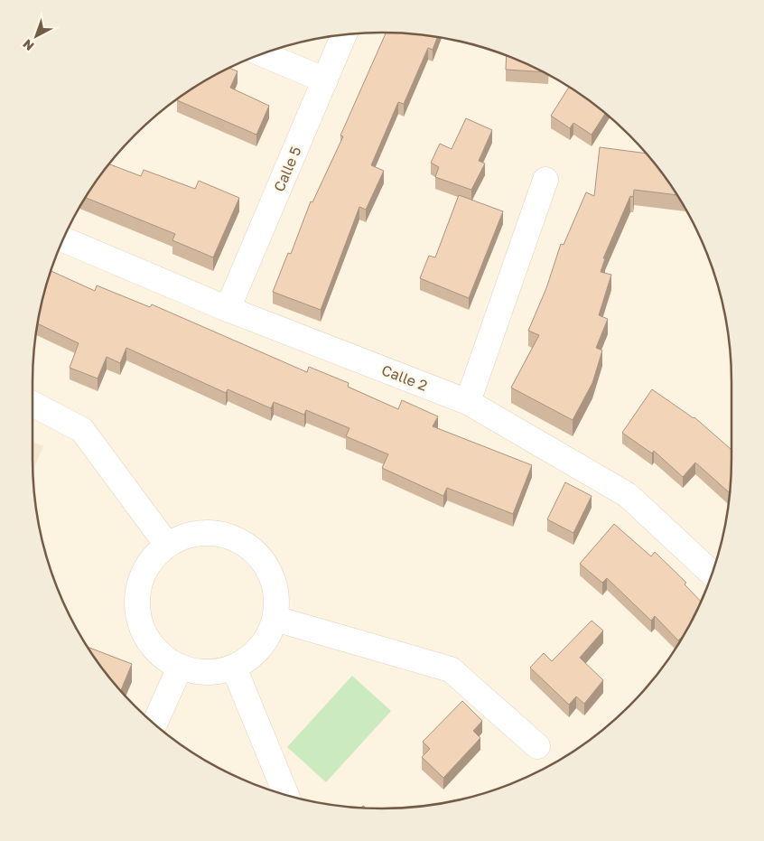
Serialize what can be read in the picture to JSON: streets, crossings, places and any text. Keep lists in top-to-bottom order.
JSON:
{
  "streets": {
    "street": ["Calle 5", "Calle 2"]
  },
  "crossings": [
    ["Calle 5", "Calle 2"]
  ],
  "north": "bottom left"
}
